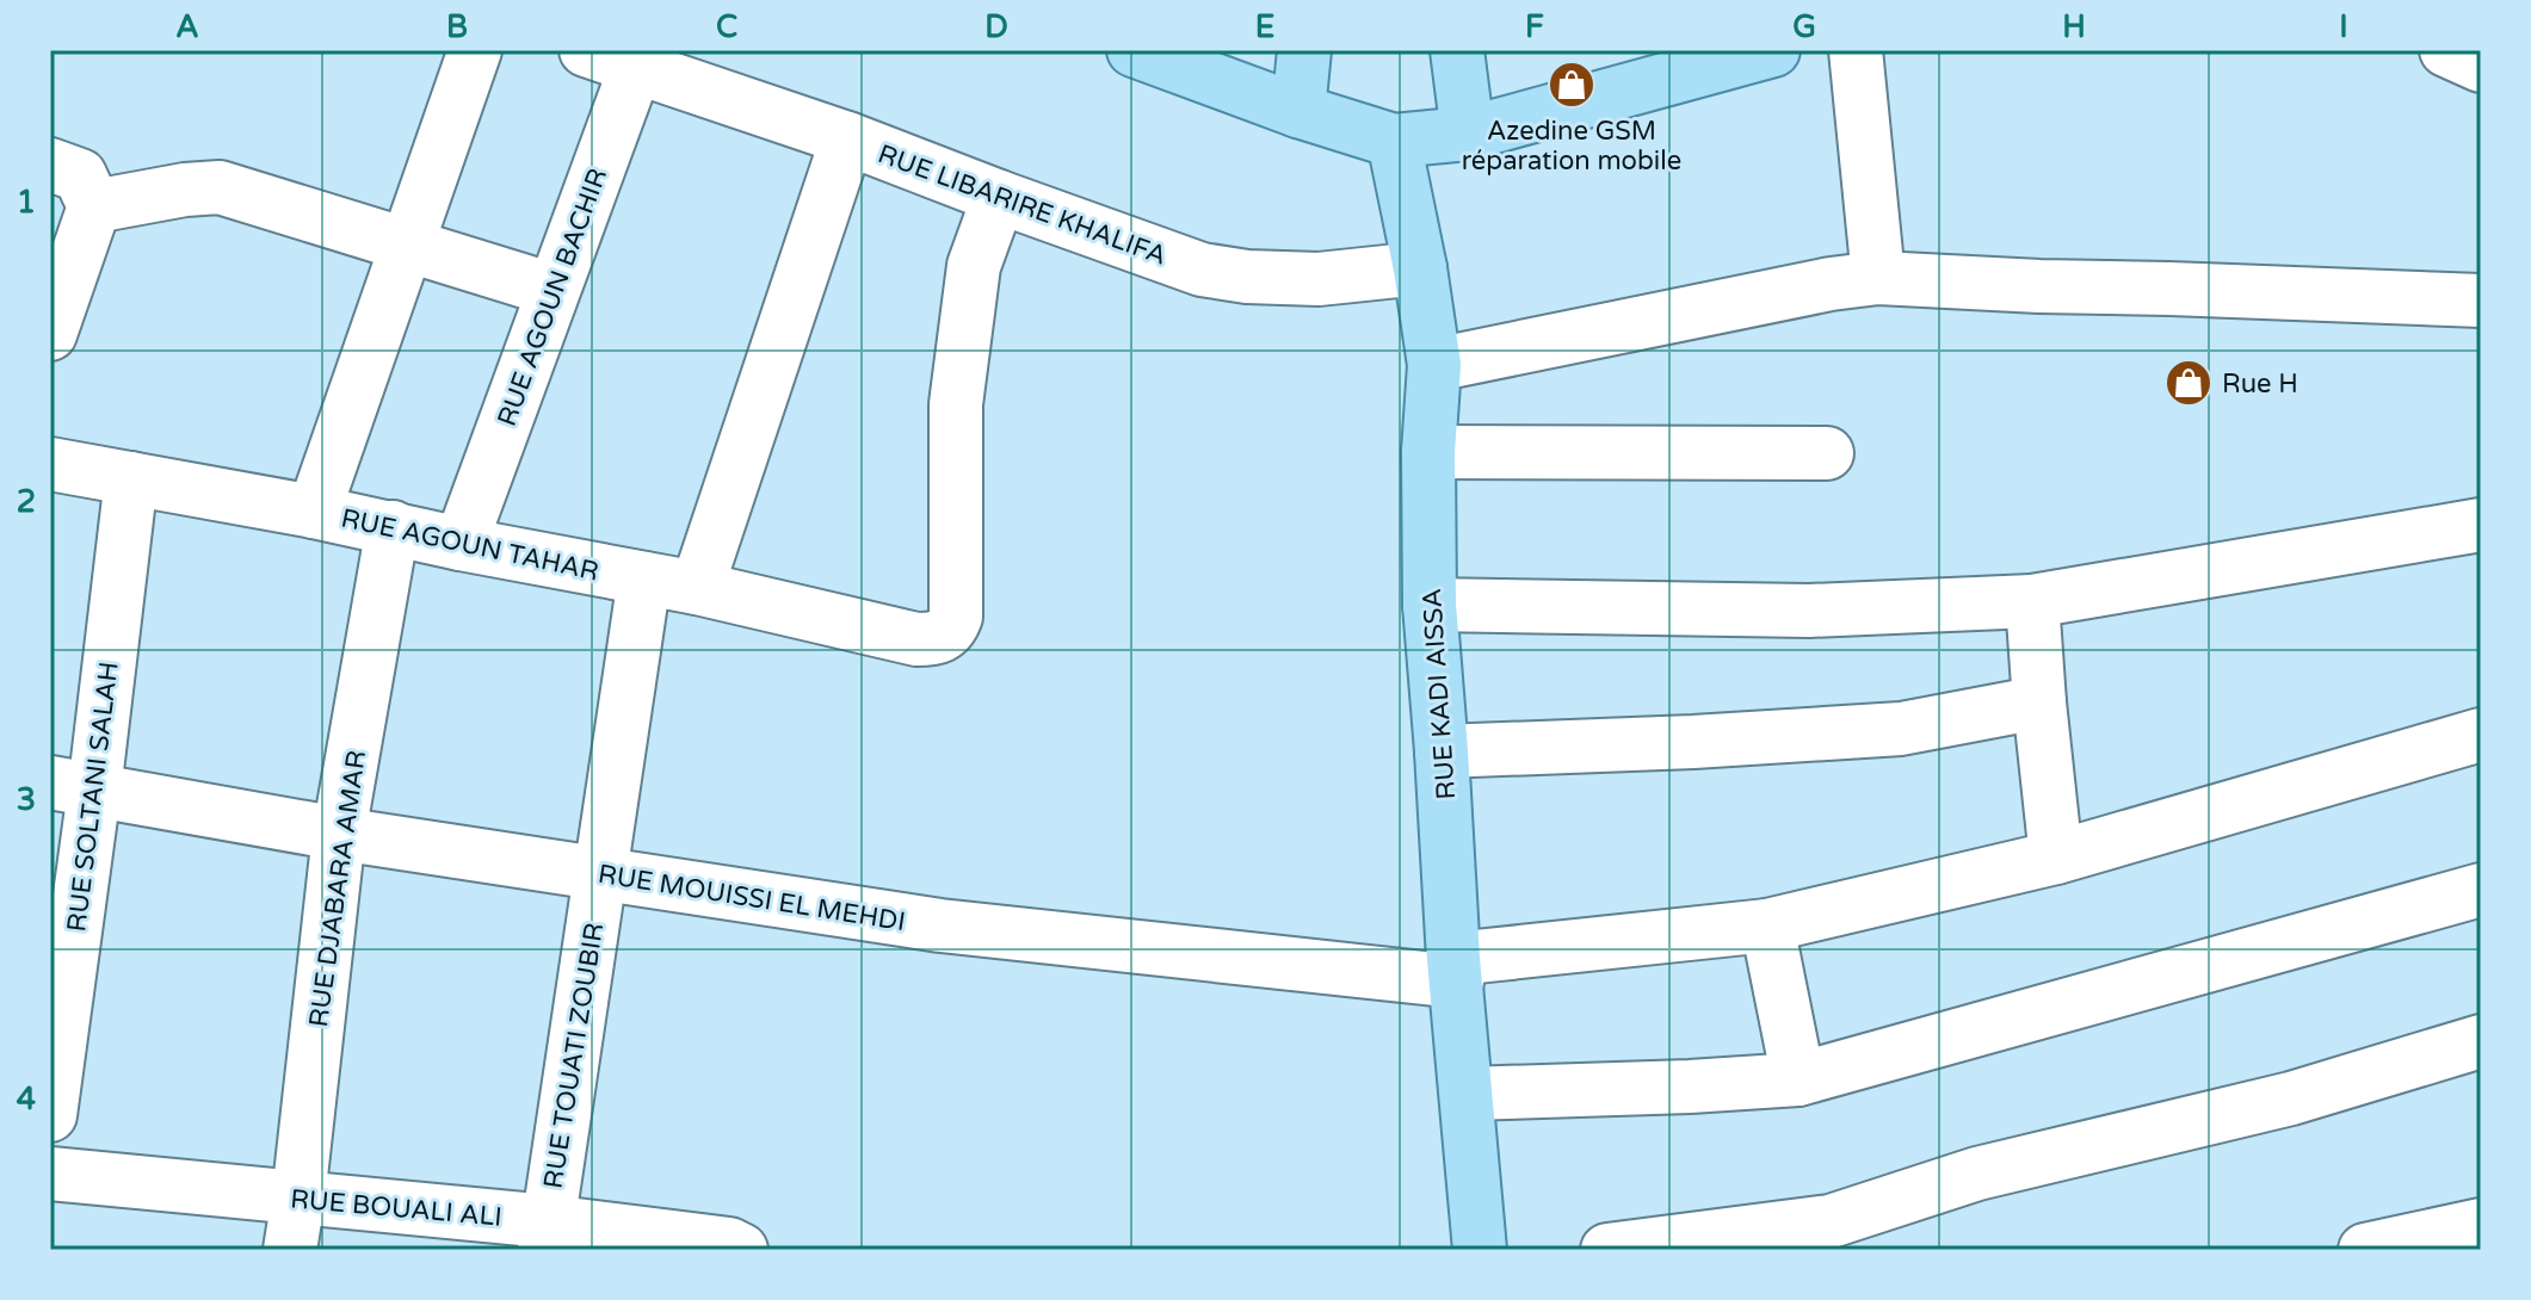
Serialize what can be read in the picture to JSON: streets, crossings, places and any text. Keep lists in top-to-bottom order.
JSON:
{
  "streets": {
    "main road": ["RUE KADI AISSA"],
    "street": [
      "RUE LIBARIRE KHALIFA",
      "RUE AGOUN BACHIR",
      "RUE AGOUN TAHAR",
      "RUE SOLTANI SALAH",
      "RUE DJABARA AMAR",
      "RUE MOUISSI EL MEHDI",
      "RUE TOUATI ZOUBIR",
      "RUE BOUALI ALI"
    ]
  },
  "crossings": [
    ["RUE LIBARIRE KHALIFA", "RUE AGOUN BACHIR"],
    ["RUE LIBARIRE KHALIFA", "RUE AGOUN TAHAR"],
    ["RUE LIBARIRE KHALIFA", "RUE KADI AISSA"],
    ["RUE AGOUN BACHIR", "RUE AGOUN TAHAR"],
    ["RUE AGOUN TAHAR", "RUE SOLTANI SALAH"],
    ["RUE AGOUN TAHAR", "RUE DJABARA AMAR"],
    ["RUE AGOUN TAHAR", "RUE TOUATI ZOUBIR"],
    ["RUE KADI AISSA", "RUE MOUISSI EL MEHDI"],
    ["RUE SOLTANI SALAH", "RUE MOUISSI EL MEHDI"],
    ["RUE DJABARA AMAR", "RUE MOUISSI EL MEHDI"],
    ["RUE DJABARA AMAR", "RUE BOUALI ALI"],
    ["RUE MOUISSI EL MEHDI", "RUE TOUATI ZOUBIR"],
    ["RUE TOUATI ZOUBIR", "RUE BOUALI ALI"]
  ],
  "places": {
    "shop": ["Azedine GSM réparation mobile", "Rue H"]
  },
  "grid": {
    "columns": [
      "A",
      "B",
      "C",
      "D",
      "E",
      "F",
      "G",
      "H",
      "I"
    ],
    "rows": [
      "1",
      "2",
      "3",
      "4"
    ]
  }
}
